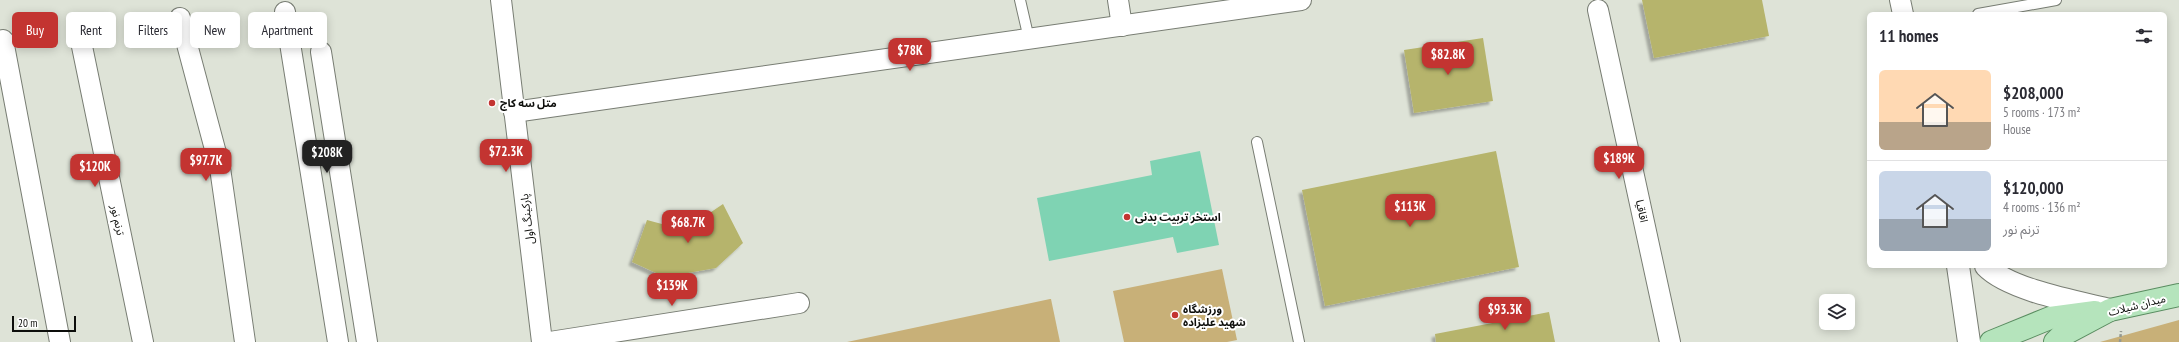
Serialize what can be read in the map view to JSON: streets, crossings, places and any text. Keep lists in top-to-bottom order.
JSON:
{
  "streets": {
    "main road": ["میدان شیلات"],
    "street": ["اقاقیا", "پارکینگ اول", "ترنم نور"]
  },
  "places": ["متل سه کاج", "استخر تربیت بدنی", "ورزشگاه شهید علیزاده"],
  "scale_bar": "20 m",
  "page": {
    "chip": [
      "Buy",
      "Rent",
      "Filters",
      "New",
      "Apartment"
    ],
    "heading": "11 homes",
    "price": [
      "$78K",
      "$82.8K",
      "$72.3K",
      "$208K",
      "$189K",
      "$97.7K",
      "$120K",
      "$113K",
      "$68.7K",
      "$139K",
      "$93.3K"
    ],
    "list": [
      {
        "name": "$208,000",
        "note": "5 rooms · 173 m² · House"
      },
      {
        "name": "$120,000",
        "note": "4 rooms · 136 m² · ترنم نور"
      }
    ],
    "scale": "20 m"
  }
}
